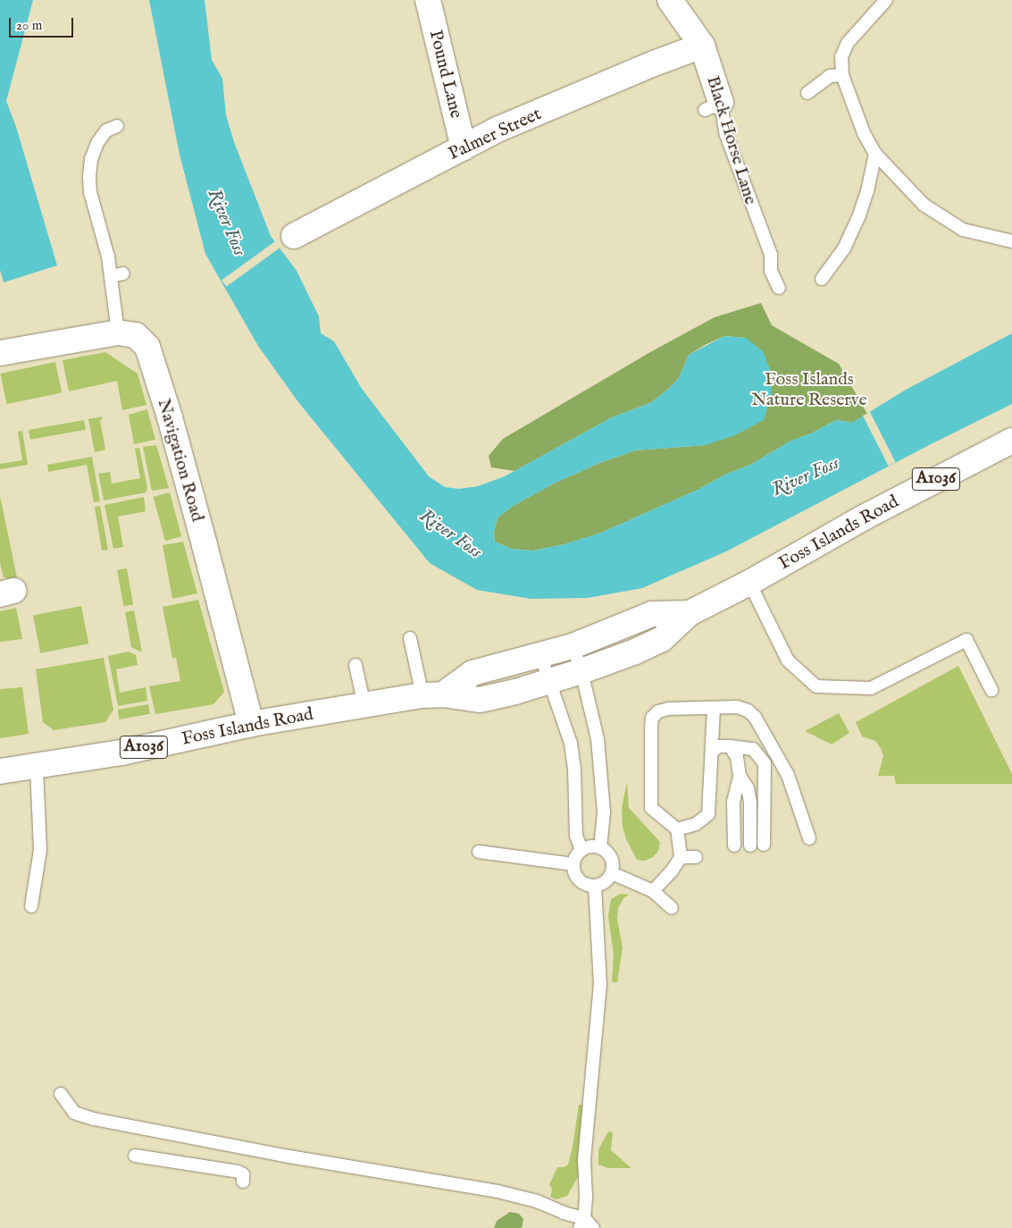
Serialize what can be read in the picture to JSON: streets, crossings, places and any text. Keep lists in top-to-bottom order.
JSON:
{
  "streets": {
    "main road": [
      "Pound Lane",
      "Palmer Street",
      "Black Horse Lane",
      "Navigation Road",
      "A1036",
      "Foss Islands Road"
    ]
  },
  "crossings": [
    ["Pound Lane", "Palmer Street"],
    ["Palmer Street", "Black Horse Lane"],
    ["Navigation Road", "Foss Islands Road"]
  ],
  "water": ["River Foss"],
  "parks": ["Foss Islands Nature Reserve"],
  "scale_bar": "20 m"
}
